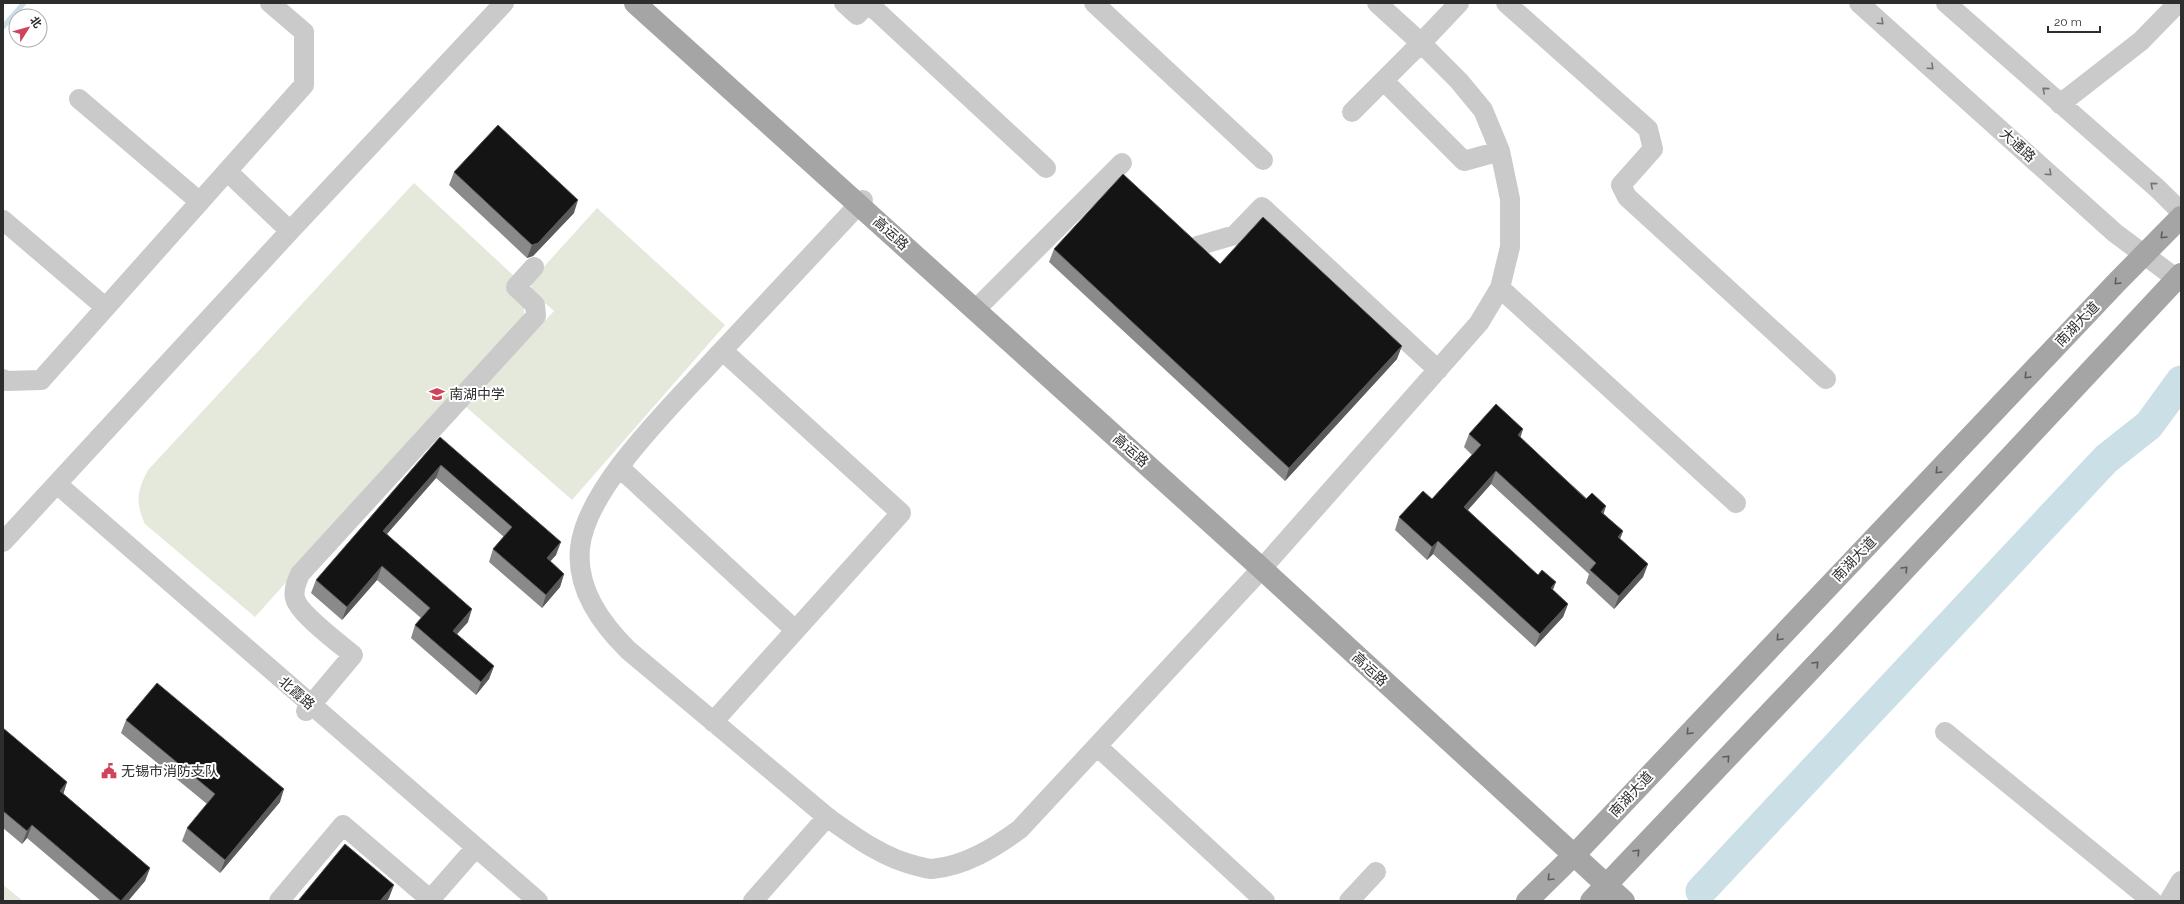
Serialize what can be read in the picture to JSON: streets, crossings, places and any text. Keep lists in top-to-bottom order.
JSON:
{
  "streets": {
    "main road": ["高运路", "南湖大道"],
    "street": ["大通路", "北霞路"]
  },
  "crossings": [
    ["大通路", "南湖大道"],
    ["高运路", "南湖大道"]
  ],
  "places": {
    "school or university": ["南湖中学"],
    "public building": ["无锡市消防支队"]
  },
  "scale_bar": "20 m",
  "north": "top right"
}
